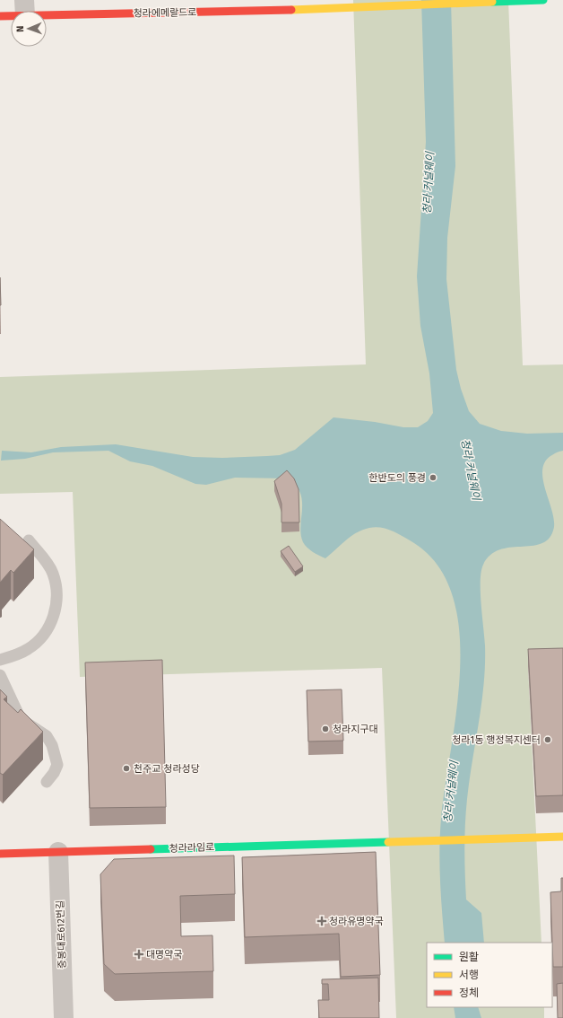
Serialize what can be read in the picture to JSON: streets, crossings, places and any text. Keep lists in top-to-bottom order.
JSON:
{
  "streets": {
    "street": ["청라에메랄드로", "청라라임로", "중봉대로612번길"]
  },
  "crossings": [
    ["청라라임로", "중봉대로612번길"]
  ],
  "water": ["청라 커널웨이"],
  "places": {
    "other": [
      "한반도의 풍경",
      "청라지구대",
      "청라1동 행정복지센터",
      "천주교 청라성당"
    ],
    "health": ["청라유명약국", "대명약국"]
  },
  "legend": ["원활", "서행", "정체"],
  "north": "left"
}
